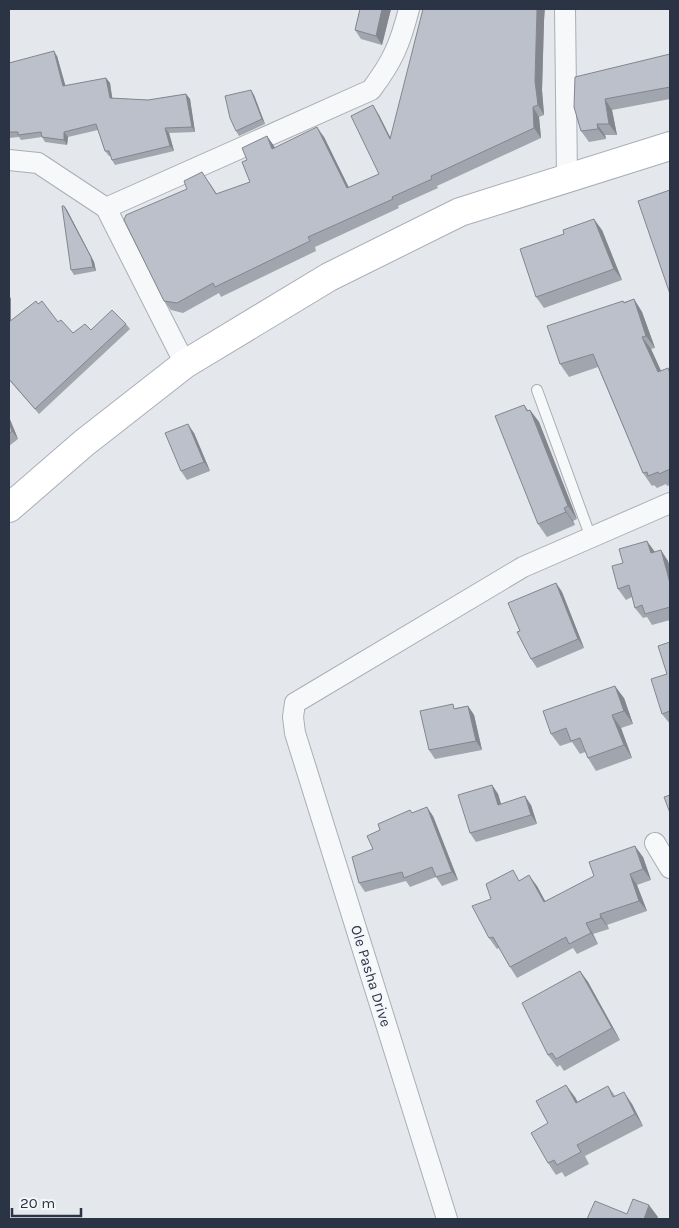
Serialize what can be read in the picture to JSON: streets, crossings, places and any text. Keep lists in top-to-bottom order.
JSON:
{
  "streets": {
    "street": ["Ole Pasha Drive"]
  },
  "scale_bar": "20 m"
}
